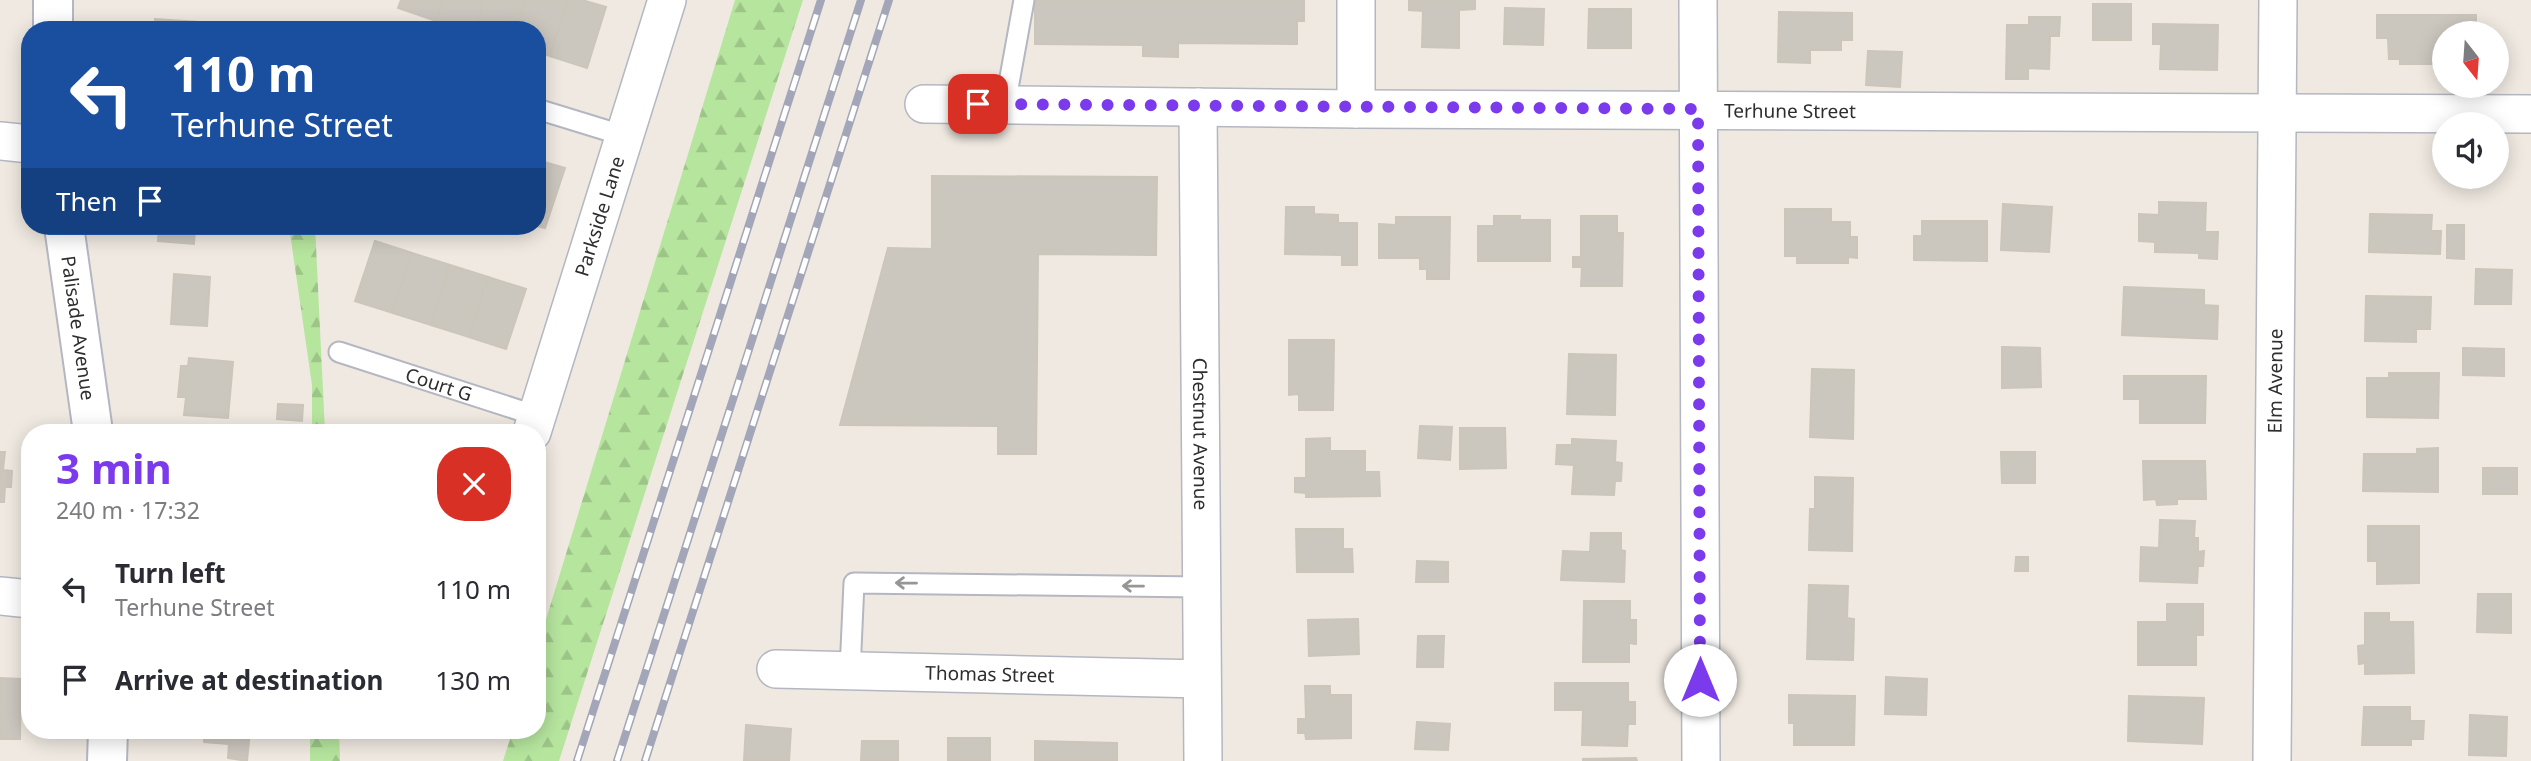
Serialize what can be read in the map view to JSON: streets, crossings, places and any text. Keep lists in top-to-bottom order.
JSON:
{
  "streets": {
    "street": [
      "Terhune Street",
      "Parkside Lane",
      "Palisade Avenue",
      "Elm Avenue",
      "Chestnut Avenue",
      "Thomas Street"
    ],
    "lane": ["Court G"]
  },
  "crossings": [
    ["Terhune Street", "Elm Avenue"],
    ["Terhune Street", "Chestnut Avenue"],
    ["Parkside Lane", "Court G"],
    ["Chestnut Avenue", "Thomas Street"]
  ],
  "north": "bottom",
  "page": {
    "turn": ["110 m", "Terhune Street"],
    "then": "Then",
    "heading": ["3 min", "240 m · 17:32"],
    "list": [
      {
        "name": "Turn left",
        "note": "Terhune Street",
        "value": "110 m"
      },
      {
        "name": "Arrive at destination",
        "value": "130 m"
      }
    ]
  }
}
